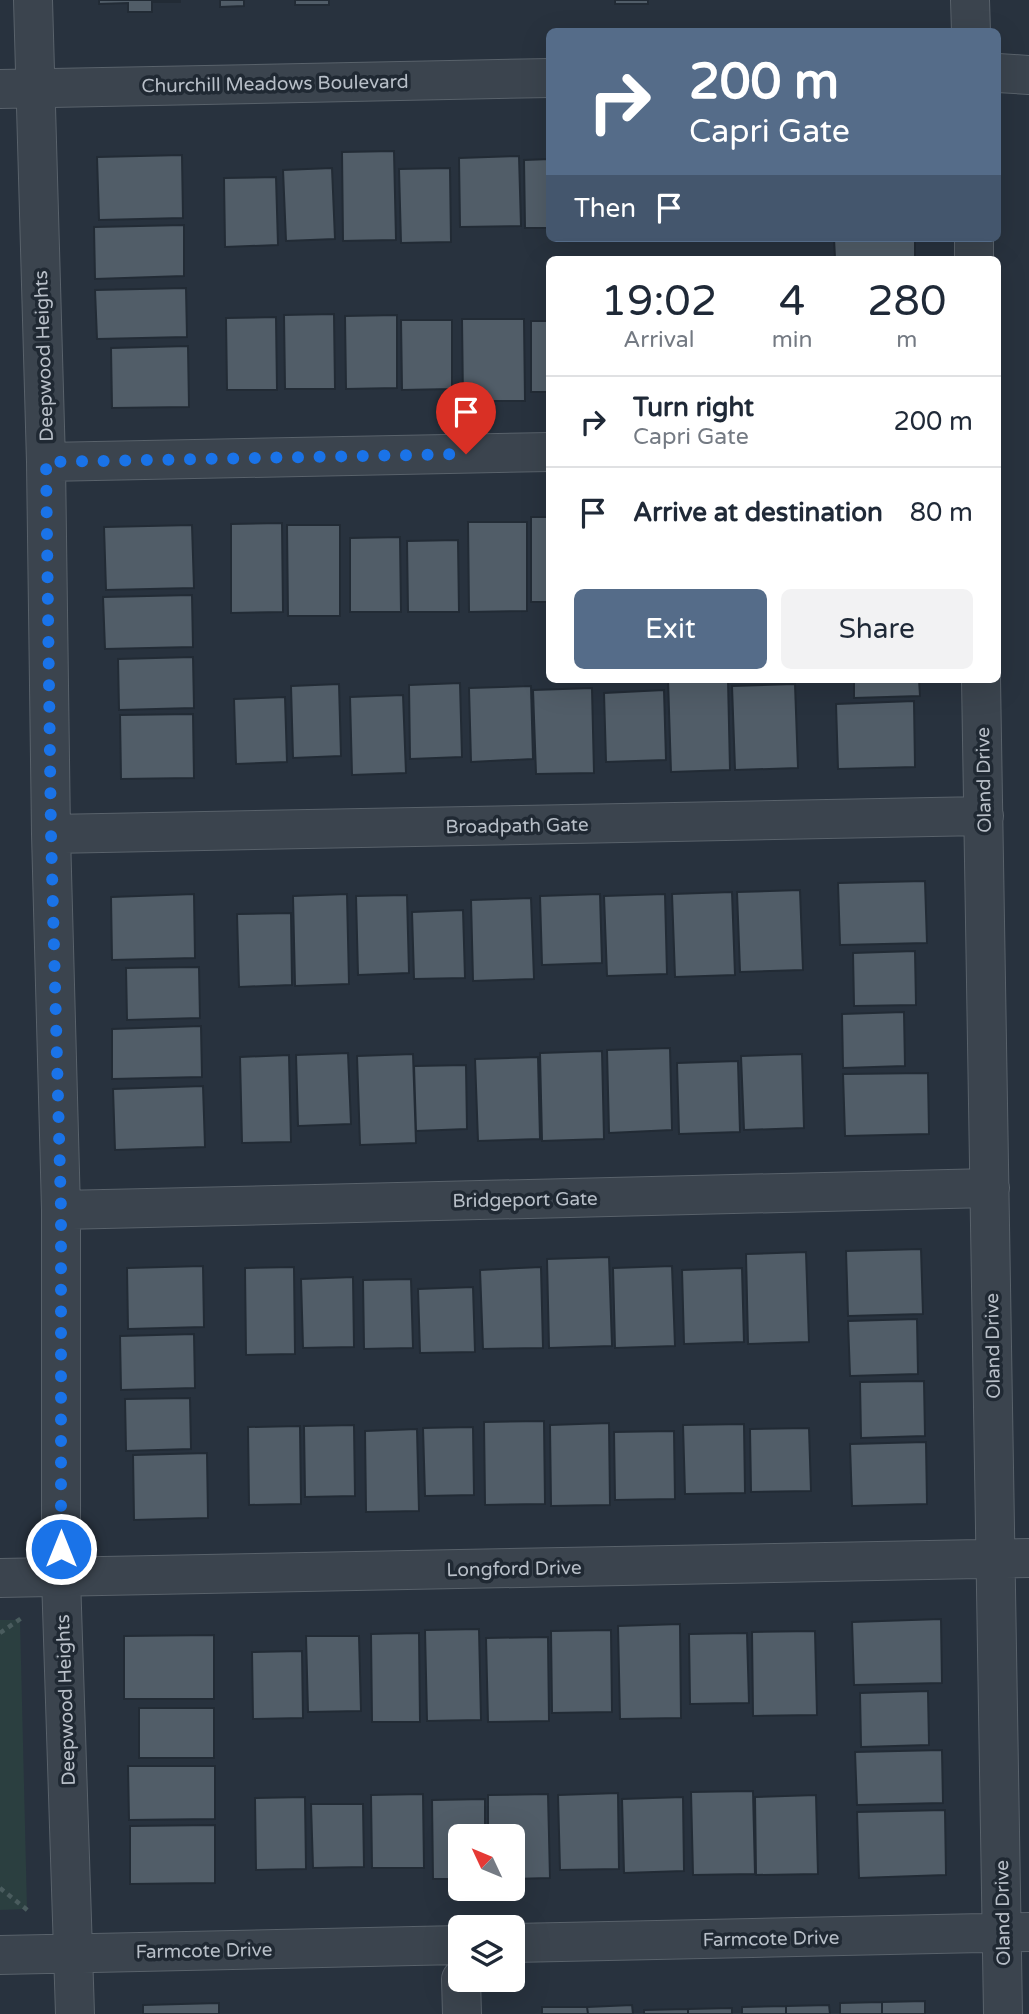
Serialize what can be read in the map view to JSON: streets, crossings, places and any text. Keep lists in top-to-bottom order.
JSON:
{
  "streets": {
    "street": [
      "Churchill Meadows Boulevard",
      "Deepwood Heights",
      "Oland Drive",
      "Broadpath Gate",
      "Bridgeport Gate",
      "Longford Drive",
      "Farmcote Drive"
    ]
  },
  "crossings": [
    ["Churchill Meadows Boulevard", "Deepwood Heights"],
    ["Deepwood Heights", "Broadpath Gate"],
    ["Deepwood Heights", "Bridgeport Gate"],
    ["Deepwood Heights", "Longford Drive"],
    ["Deepwood Heights", "Farmcote Drive"],
    ["Oland Drive", "Broadpath Gate"],
    ["Oland Drive", "Bridgeport Gate"],
    ["Oland Drive", "Longford Drive"],
    ["Oland Drive", "Farmcote Drive"]
  ],
  "north": "top left",
  "page": {
    "turn": ["200 m", "Capri Gate"],
    "then": "Then",
    "eta": [
      "19:02",
      "Arrival",
      "4",
      "min",
      "280",
      "m"
    ],
    "list": [
      {
        "name": "Turn right",
        "note": "Capri Gate",
        "value": "200 m"
      },
      {
        "name": "Arrive at destination",
        "value": "80 m"
      }
    ],
    "buttons": ["Exit", "Share"]
  }
}
